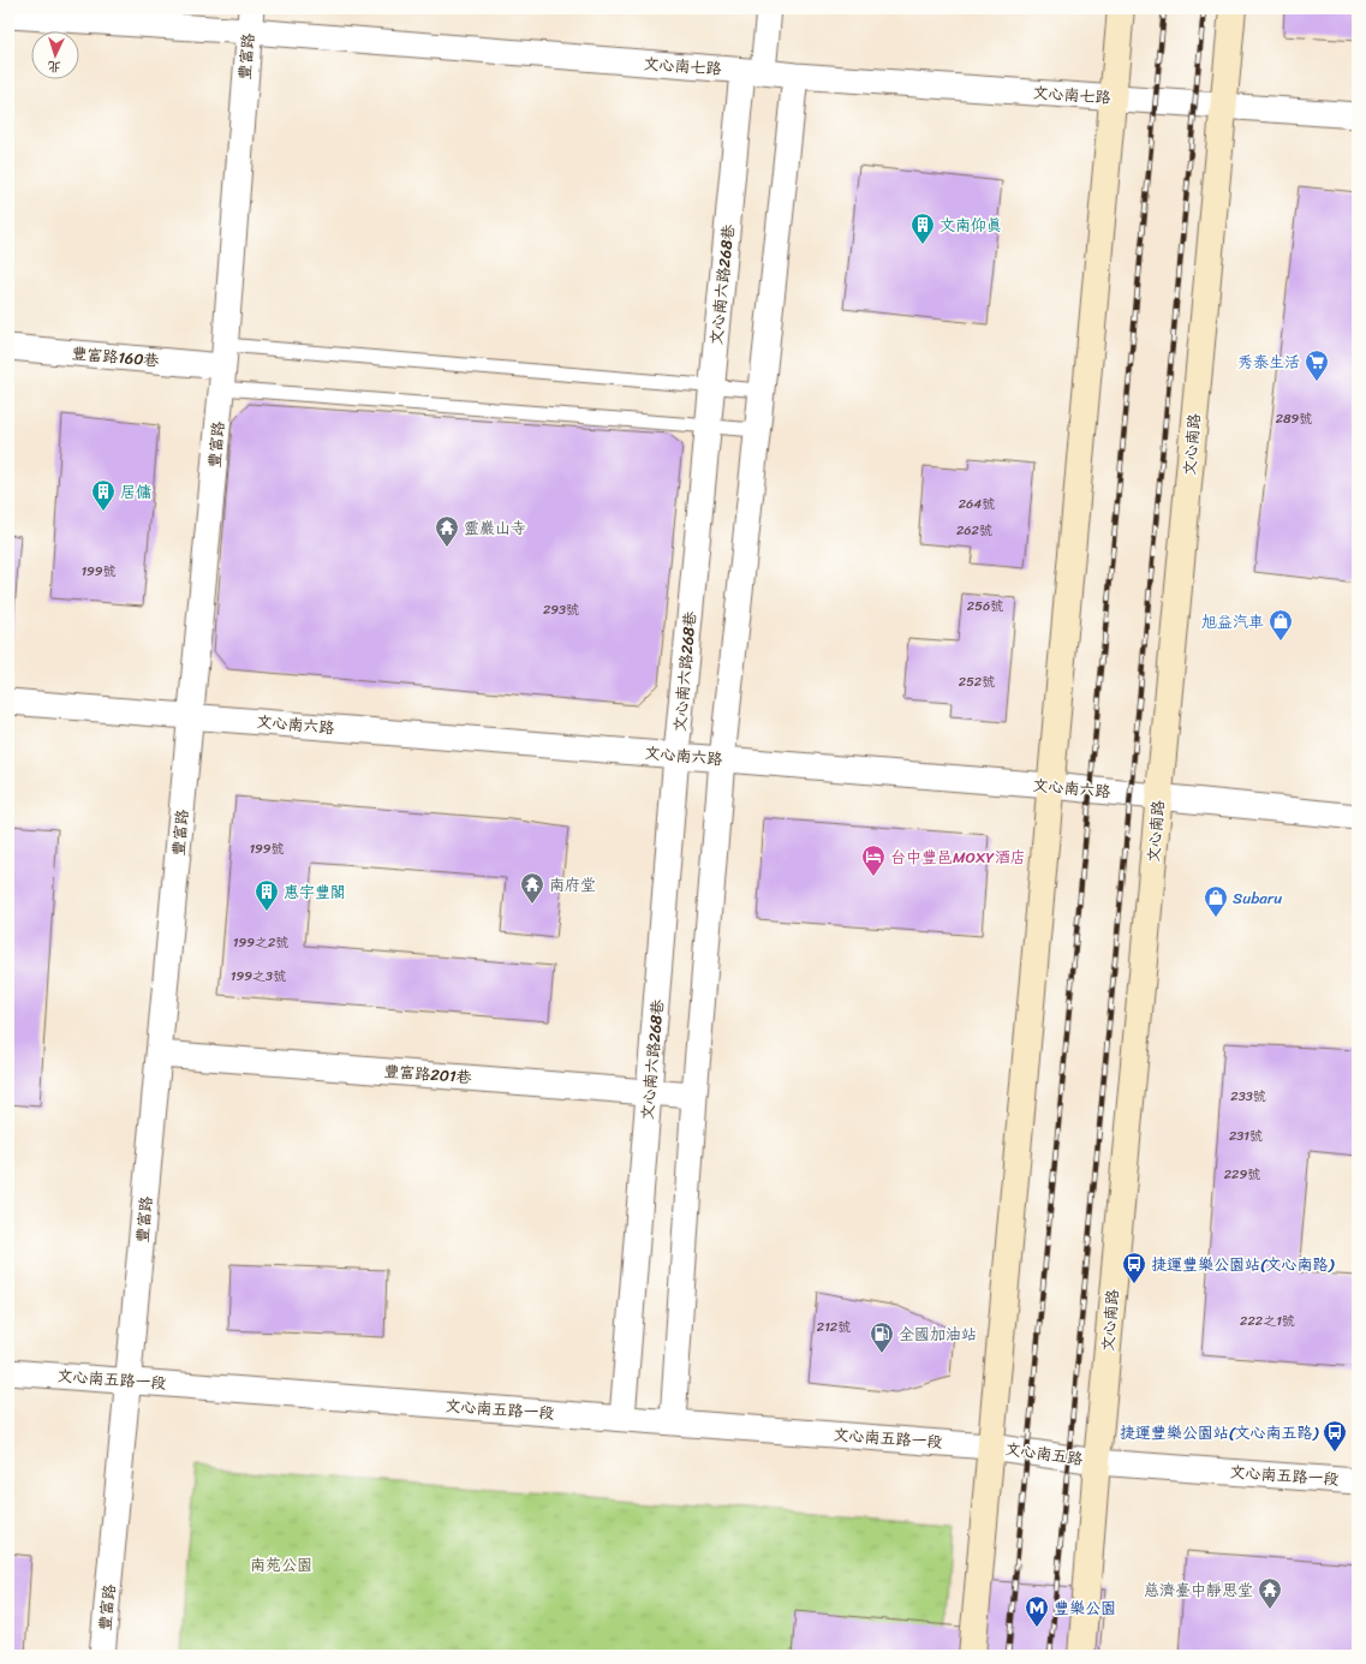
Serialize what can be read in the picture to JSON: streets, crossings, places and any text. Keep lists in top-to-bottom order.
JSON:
{
  "streets": {
    "main road": ["文心南路"],
    "street": [
      "豐富路",
      "文心南七路",
      "文心南六路268巷",
      "豐富路160巷",
      "文心南六路",
      "豐富路201巷",
      "文心南五路一段",
      "文心南五路"
    ]
  },
  "crossings": [
    ["豐富路", "文心南七路"],
    ["豐富路", "豐富路160巷"],
    ["豐富路", "文心南六路"],
    ["豐富路", "豐富路201巷"],
    ["豐富路", "文心南五路一段"],
    ["文心南七路", "文心南六路268巷"],
    ["文心南七路", "文心南路"],
    ["文心南六路268巷", "文心南六路"],
    ["文心南六路268巷", "豐富路201巷"],
    ["文心南六路268巷", "文心南五路一段"],
    ["文心南路", "文心南六路"],
    ["文心南路", "文心南五路一段"],
    ["文心南路", "文心南五路"],
    ["文心南五路一段", "文心南五路"]
  ],
  "parks": ["南苑公園"],
  "places": {
    "building": ["文南仰真", "居傭", "惠宇豐閣"],
    "supermarket": ["秀泰生活"],
    "temple": ["靈巖山寺", "南府堂", "慈濟臺中靜思堂"],
    "shop": ["旭益汽車", "Subaru"],
    "hotel": ["台中豐邑MOXY酒店"],
    "bus stop": ["捷運豐樂公園站(文心南路)", "捷運豐樂公園站(文心南五路)"],
    "fuel station": ["全國加油站"],
    "metro station": ["豐樂公園"]
  },
  "house_numbers": [
    "289號",
    "264號",
    "262號",
    "199號",
    "256號",
    "293號",
    "252號",
    "199號",
    "199之2號",
    "199之3號",
    "233號",
    "231號",
    "229號",
    "222之1號",
    "212號"
  ],
  "north": "bottom"
}
